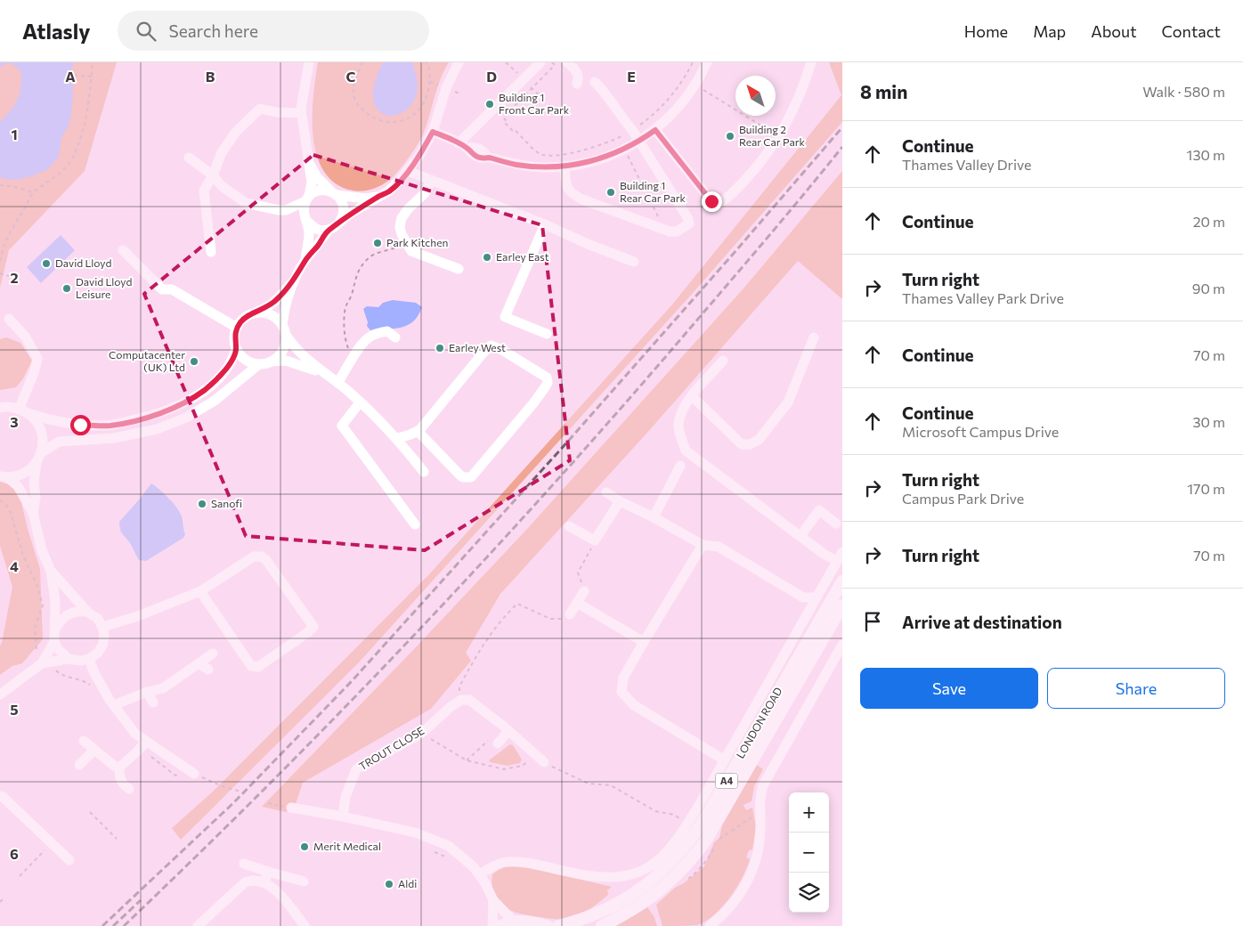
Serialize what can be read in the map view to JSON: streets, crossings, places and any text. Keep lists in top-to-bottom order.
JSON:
{
  "streets": {
    "main road": ["LONDON ROAD", "A4"],
    "street": ["TROUT CLOSE"]
  },
  "places": [
    "Building 1 Front Car Park",
    "Building 2 Rear Car Park",
    "Building 1 Rear Car Park",
    "Park Kitchen",
    "Earley East",
    "David Lloyd",
    "David Lloyd Leisure",
    "Earley West",
    "Computacenter (UK) Ltd",
    "Sanofi",
    "Merit Medical",
    "Aldi"
  ],
  "north": "top left",
  "page": {
    "header": "Atlasly",
    "search": "Search here",
    "nav": [
      "Home",
      "Map",
      "About",
      "Contact"
    ],
    "heading": ["8 min", "Walk · 580 m"],
    "list": [
      ["Continue", "Thames Valley Drive", "130 m"],
      ["Continue", "20 m"],
      ["Turn right", "Thames Valley Park Drive", "90 m"],
      ["Continue", "70 m"],
      ["Continue", "Microsoft Campus Drive", "30 m"],
      ["Turn right", "Campus Park Drive", "170 m"],
      ["Turn right", "70 m"],
      "Arrive at destination"
    ],
    "buttons": ["Save", "Share"],
    "map_buttons": ["+", "−"]
  },
  "grid": {
    "columns": [
      "A",
      "B",
      "C",
      "D",
      "E"
    ],
    "rows": [
      "1",
      "2",
      "3",
      "4",
      "5",
      "6"
    ]
  }
}
